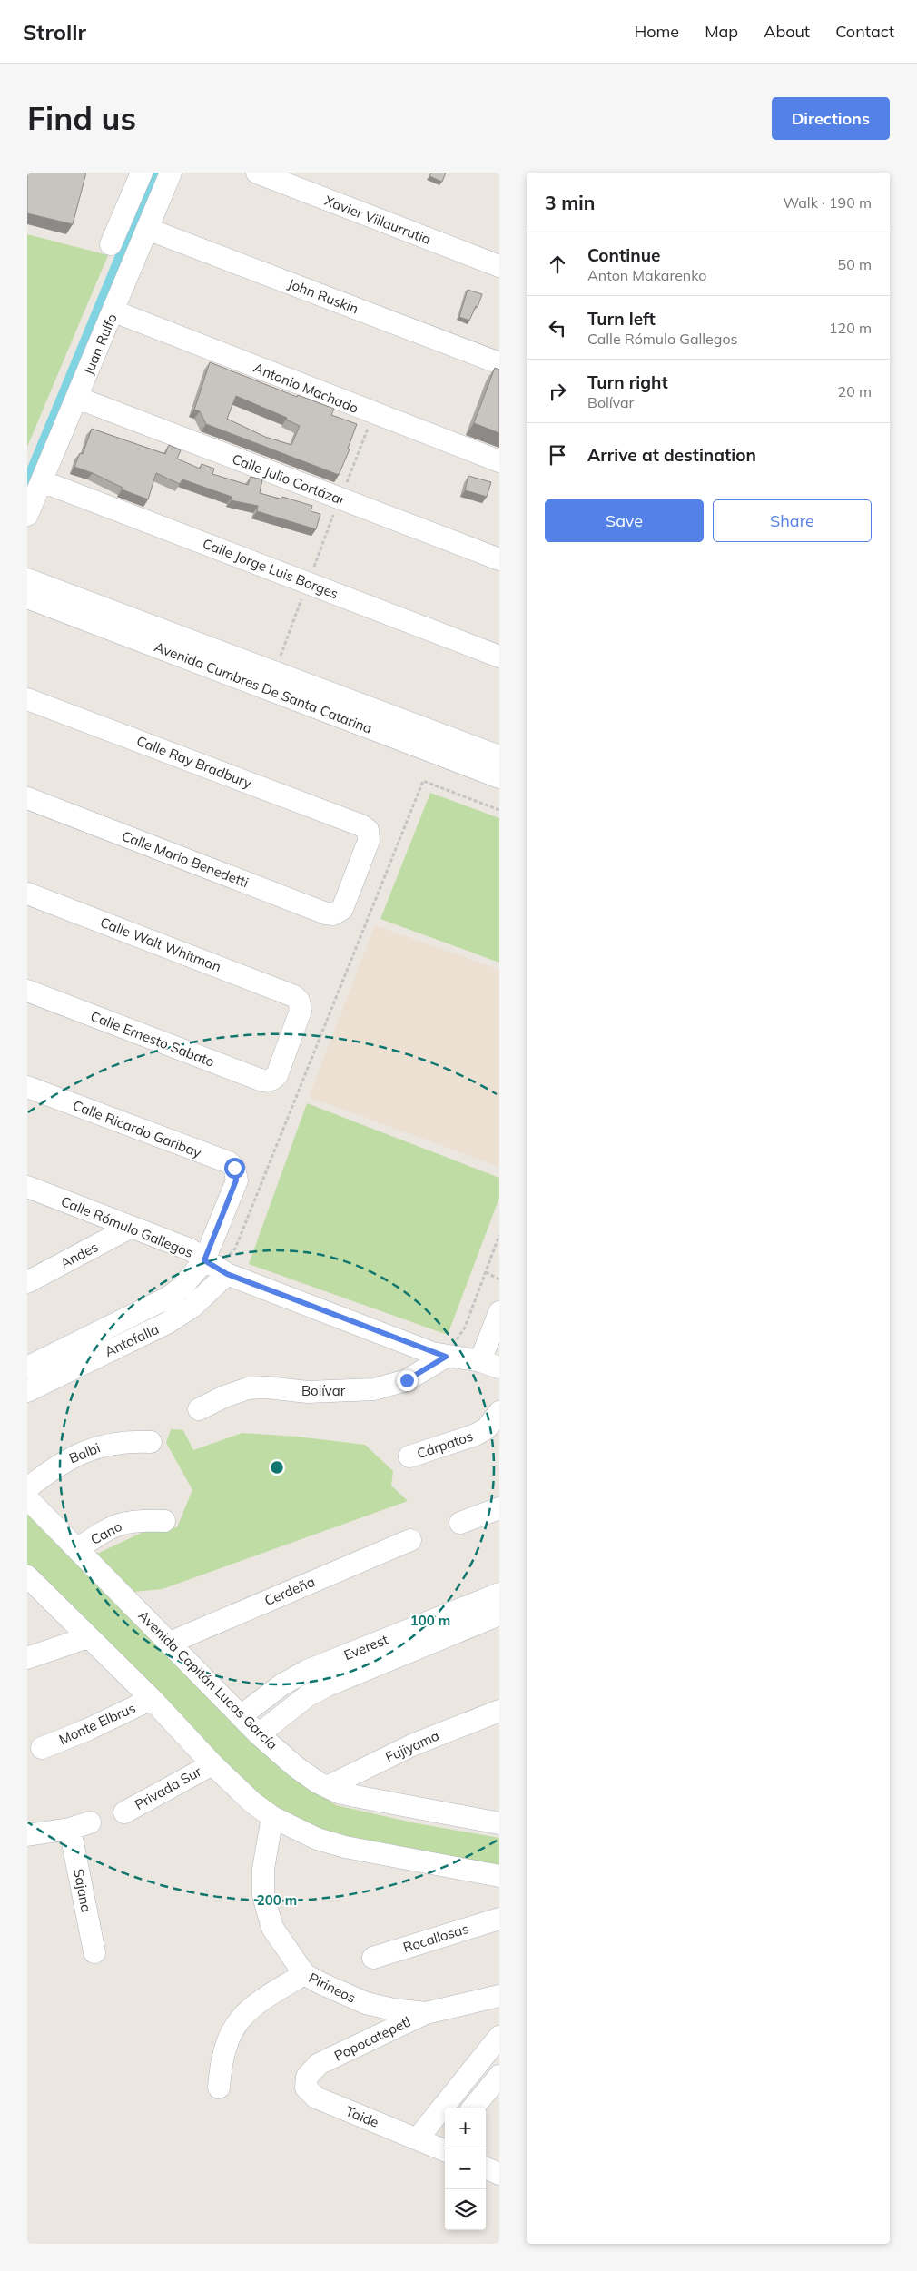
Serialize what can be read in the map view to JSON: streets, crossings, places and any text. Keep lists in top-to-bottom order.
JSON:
{
  "streets": {
    "street": [
      "Xavier Villaurrutia",
      "John Ruskin",
      "Juan Rulfo",
      "Antonio Machado",
      "Calle Julio Cortázar",
      "Calle Jorge Luis Borges",
      "Avenida Cumbres De Santa Catarina",
      "Calle Ray Bradbury",
      "Calle Mario Benedetti",
      "Calle Walt Whitman",
      "Calle Ernesto Sabato",
      "Calle Ricardo Garibay",
      "Calle Rómulo Gallegos",
      "Andes",
      "Antofalla",
      "Bolívar",
      "Cárpatos",
      "Balbi",
      "Cano",
      "Cerdeña",
      "Everest",
      "Avenida Capitán Lucas García",
      "Monte Elbrus",
      "Fujiyama",
      "Privada Sur",
      "Sajana",
      "Rocallosas",
      "Pirineos",
      "Popocatepetl",
      "Taide"
    ]
  },
  "crossings": [
    ["John Ruskin", "Juan Rulfo"],
    ["Juan Rulfo", "Antonio Machado"],
    ["Juan Rulfo", "Calle Julio Cortázar"],
    ["Juan Rulfo", "Calle Jorge Luis Borges"],
    ["Calle Ray Bradbury", "Calle Mario Benedetti"],
    ["Calle Walt Whitman", "Calle Ernesto Sabato"],
    ["Calle Ricardo Garibay", "Calle Rómulo Gallegos"],
    ["Calle Ricardo Garibay", "Antofalla"],
    ["Calle Rómulo Gallegos", "Andes"],
    ["Calle Rómulo Gallegos", "Antofalla"],
    ["Calle Rómulo Gallegos", "Bolívar"],
    ["Cano", "Avenida Capitán Lucas García"],
    ["Cerdeña", "Avenida Capitán Lucas García"],
    ["Everest", "Avenida Capitán Lucas García"],
    ["Avenida Capitán Lucas García", "Fujiyama"],
    ["Pirineos", "Popocatepetl"],
    ["Popocatepetl", "Taide"]
  ],
  "page": {
    "header": "Strollr",
    "nav": [
      "Home",
      "Map",
      "About",
      "Contact"
    ],
    "buttons": [
      "Directions",
      ["Save", "Share"]
    ],
    "title": "Find us",
    "heading": ["3 min", "Walk · 190 m"],
    "list": [
      ["Continue", "Anton Makarenko", "50 m"],
      ["Turn left", "Calle Rómulo Gallegos", "120 m"],
      ["Turn right", "Bolívar", "20 m"],
      "Arrive at destination"
    ],
    "map_buttons": ["+", "−"]
  },
  "rings": ["100 m", "200 m"]
}
